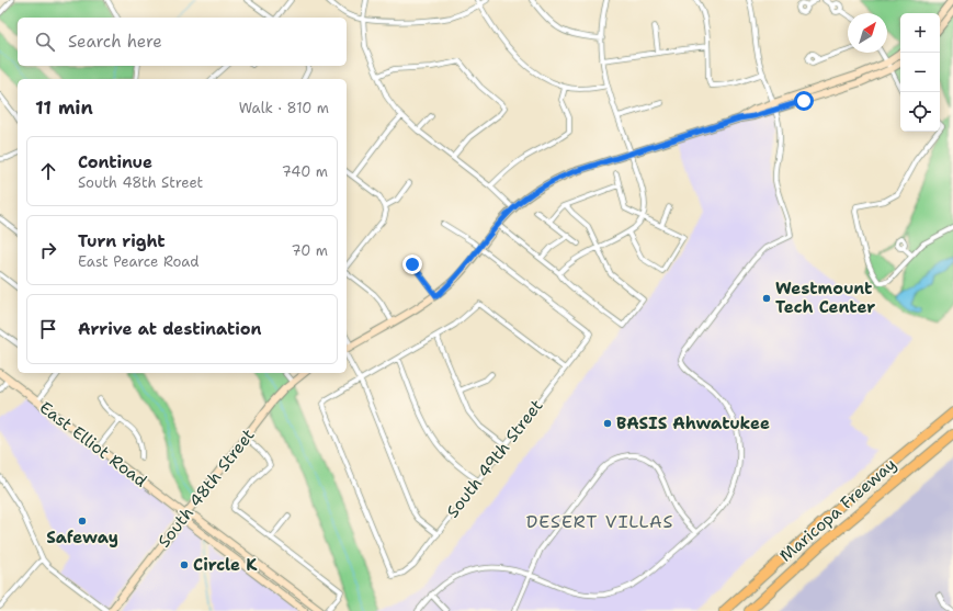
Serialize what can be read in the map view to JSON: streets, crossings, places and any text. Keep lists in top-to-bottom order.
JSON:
{
  "streets": {
    "highway": ["Maricopa Freeway"],
    "main road": ["East Elliot Road", "South 48th Street"],
    "street": ["South 49th Street"]
  },
  "crossings": [
    ["East Elliot Road", "South 48th Street"]
  ],
  "districts": ["DESERT VILLAS"],
  "places": [
    "Westmount Tech Center",
    "BASIS Ahwatukee",
    "Safeway",
    "Circle K"
  ],
  "north": "top right",
  "page": {
    "map_buttons": ["+", "−"],
    "search": "Search here",
    "heading": ["11 min", "Walk · 810 m"],
    "list": [
      ["Continue", "South 48th Street", "740 m"],
      ["Turn right", "East Pearce Road", "70 m"],
      "Arrive at destination"
    ]
  }
}
